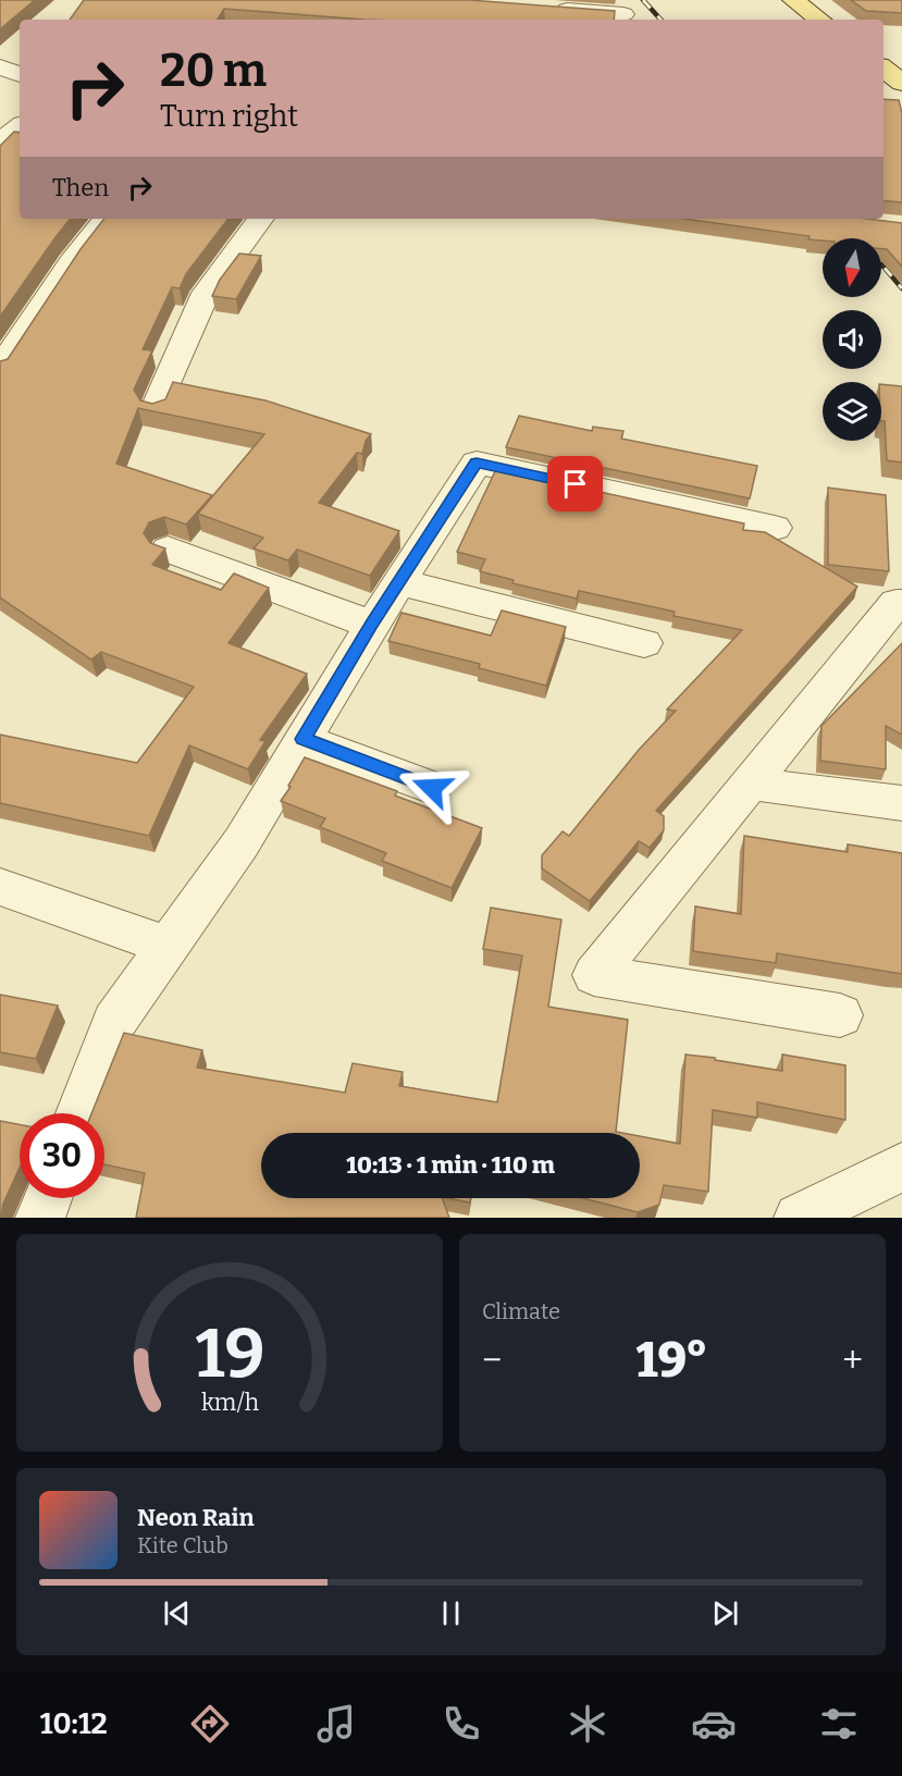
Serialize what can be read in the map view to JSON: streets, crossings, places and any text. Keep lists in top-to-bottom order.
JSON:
{
  "north": "bottom",
  "page": {
    "turn": ["20 m", "Turn right"],
    "then": "Then",
    "limit": "30",
    "trip": "10:13 · 1 min · 110 m",
    "tile": "Climate",
    "heat": ["−", "19°", "+"],
    "song": ["Neon Rain", "Kite Club"],
    "tabs": "10:12",
    "gauge": ["19", "km/h"]
  }
}
